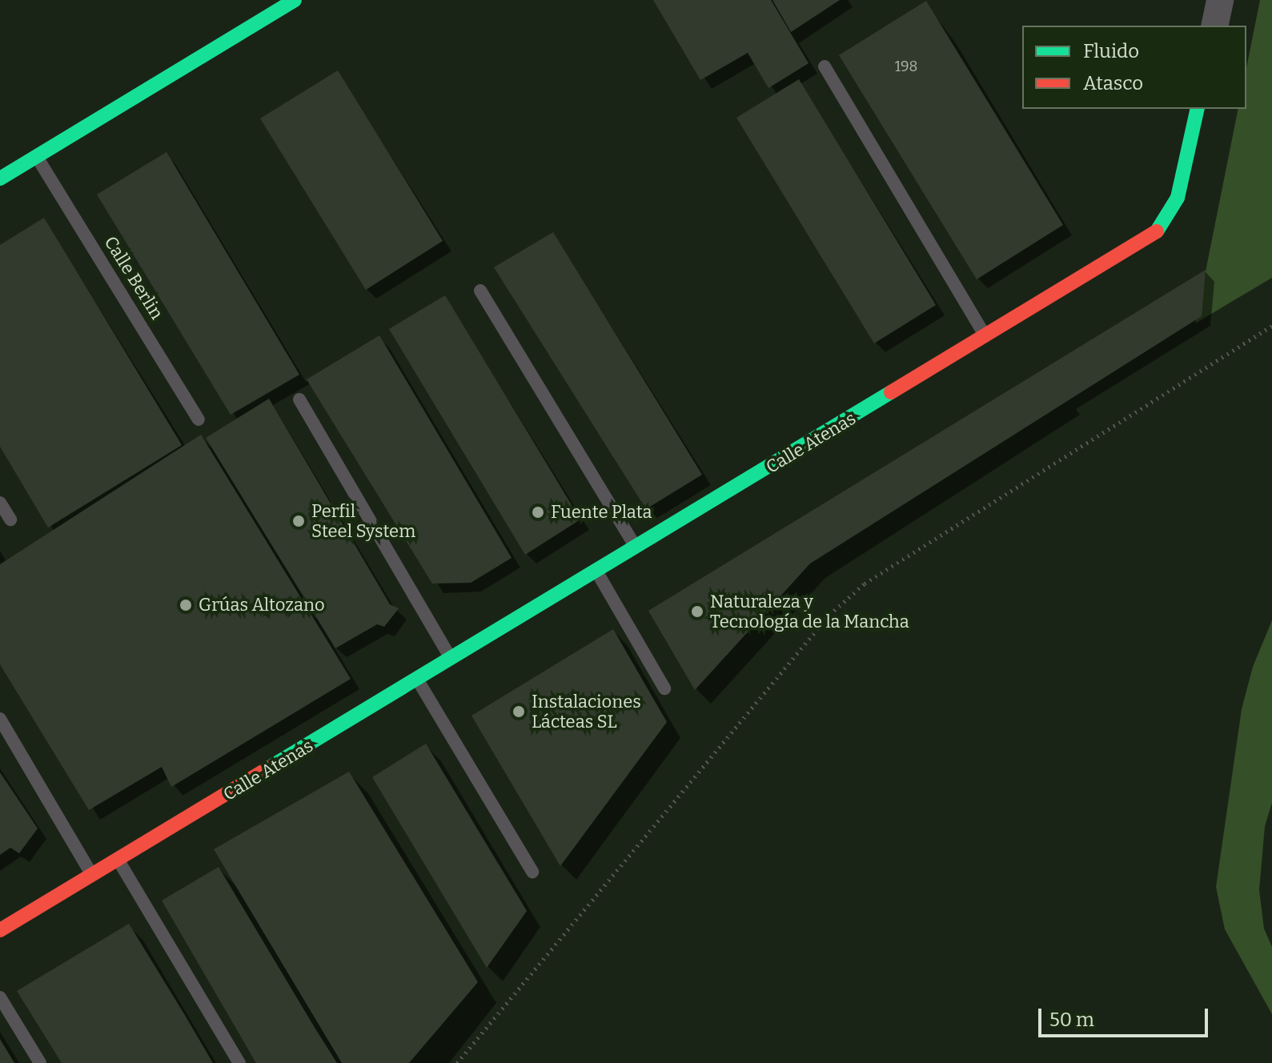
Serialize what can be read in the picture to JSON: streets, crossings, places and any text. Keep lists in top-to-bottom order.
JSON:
{
  "streets": {
    "street": ["Calle Atenas"],
    "lane": ["Calle Berlin"]
  },
  "places": [
    "Fuente Plata",
    "Perfil Steel System",
    "Grúas Altozano",
    "Naturaleza y Tecnología de la Mancha",
    "Instalaciones Lácteas SL"
  ],
  "house_numbers": ["198"],
  "legend": ["Fluido", "Atasco"],
  "scale_bar": "50 m"
}
